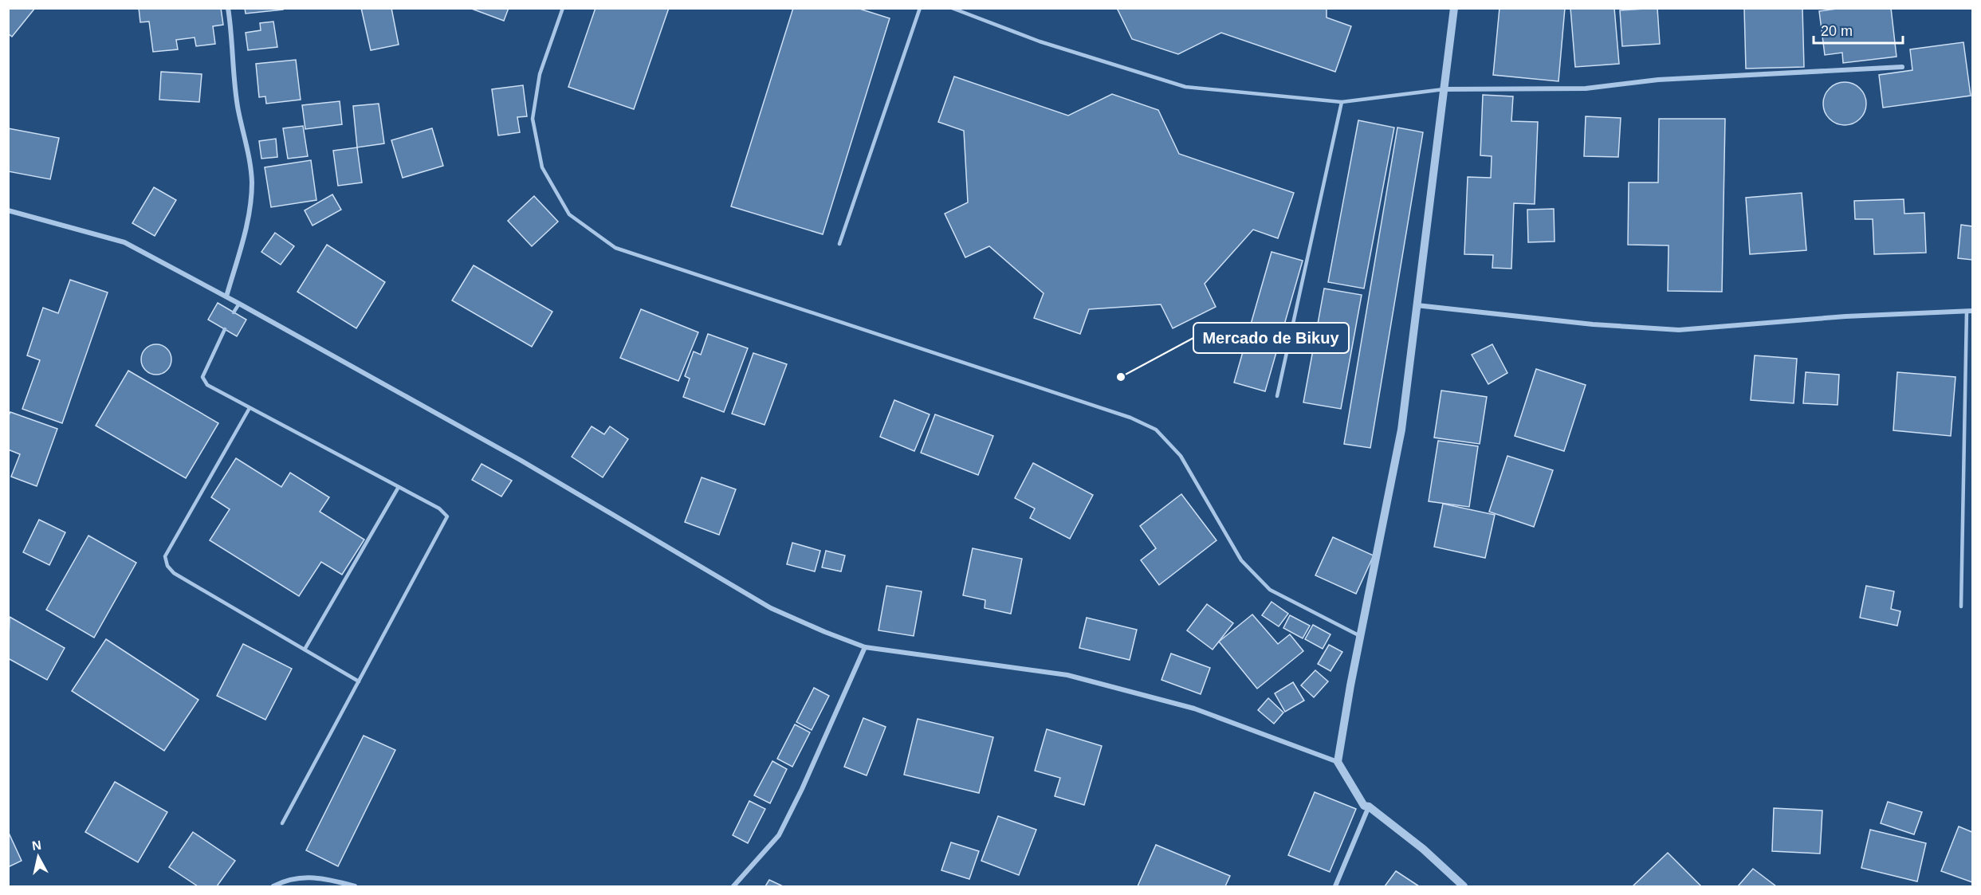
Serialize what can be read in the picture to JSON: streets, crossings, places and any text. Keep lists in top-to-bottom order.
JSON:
{
  "places": ["Mercado de Bikuy"],
  "scale_bar": "20 m",
  "north": "top"
}
